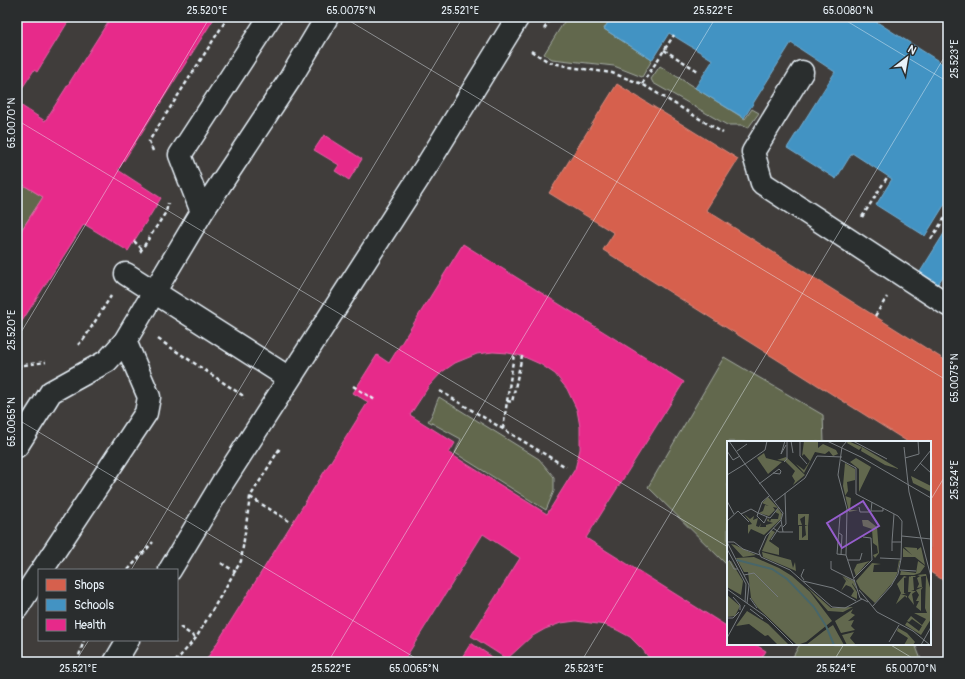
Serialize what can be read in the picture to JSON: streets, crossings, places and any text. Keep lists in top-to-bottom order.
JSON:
{
  "legend": ["Shops", "Schools", "Health"],
  "north": "top right",
  "coordinates": [
    "25.520°E",
    "65.0075°N",
    "25.521°E",
    "25.522°E",
    "65.0080°N",
    "25.523°E",
    "65.0070°N",
    "65.0065°N",
    "25.524°E"
  ]
}
